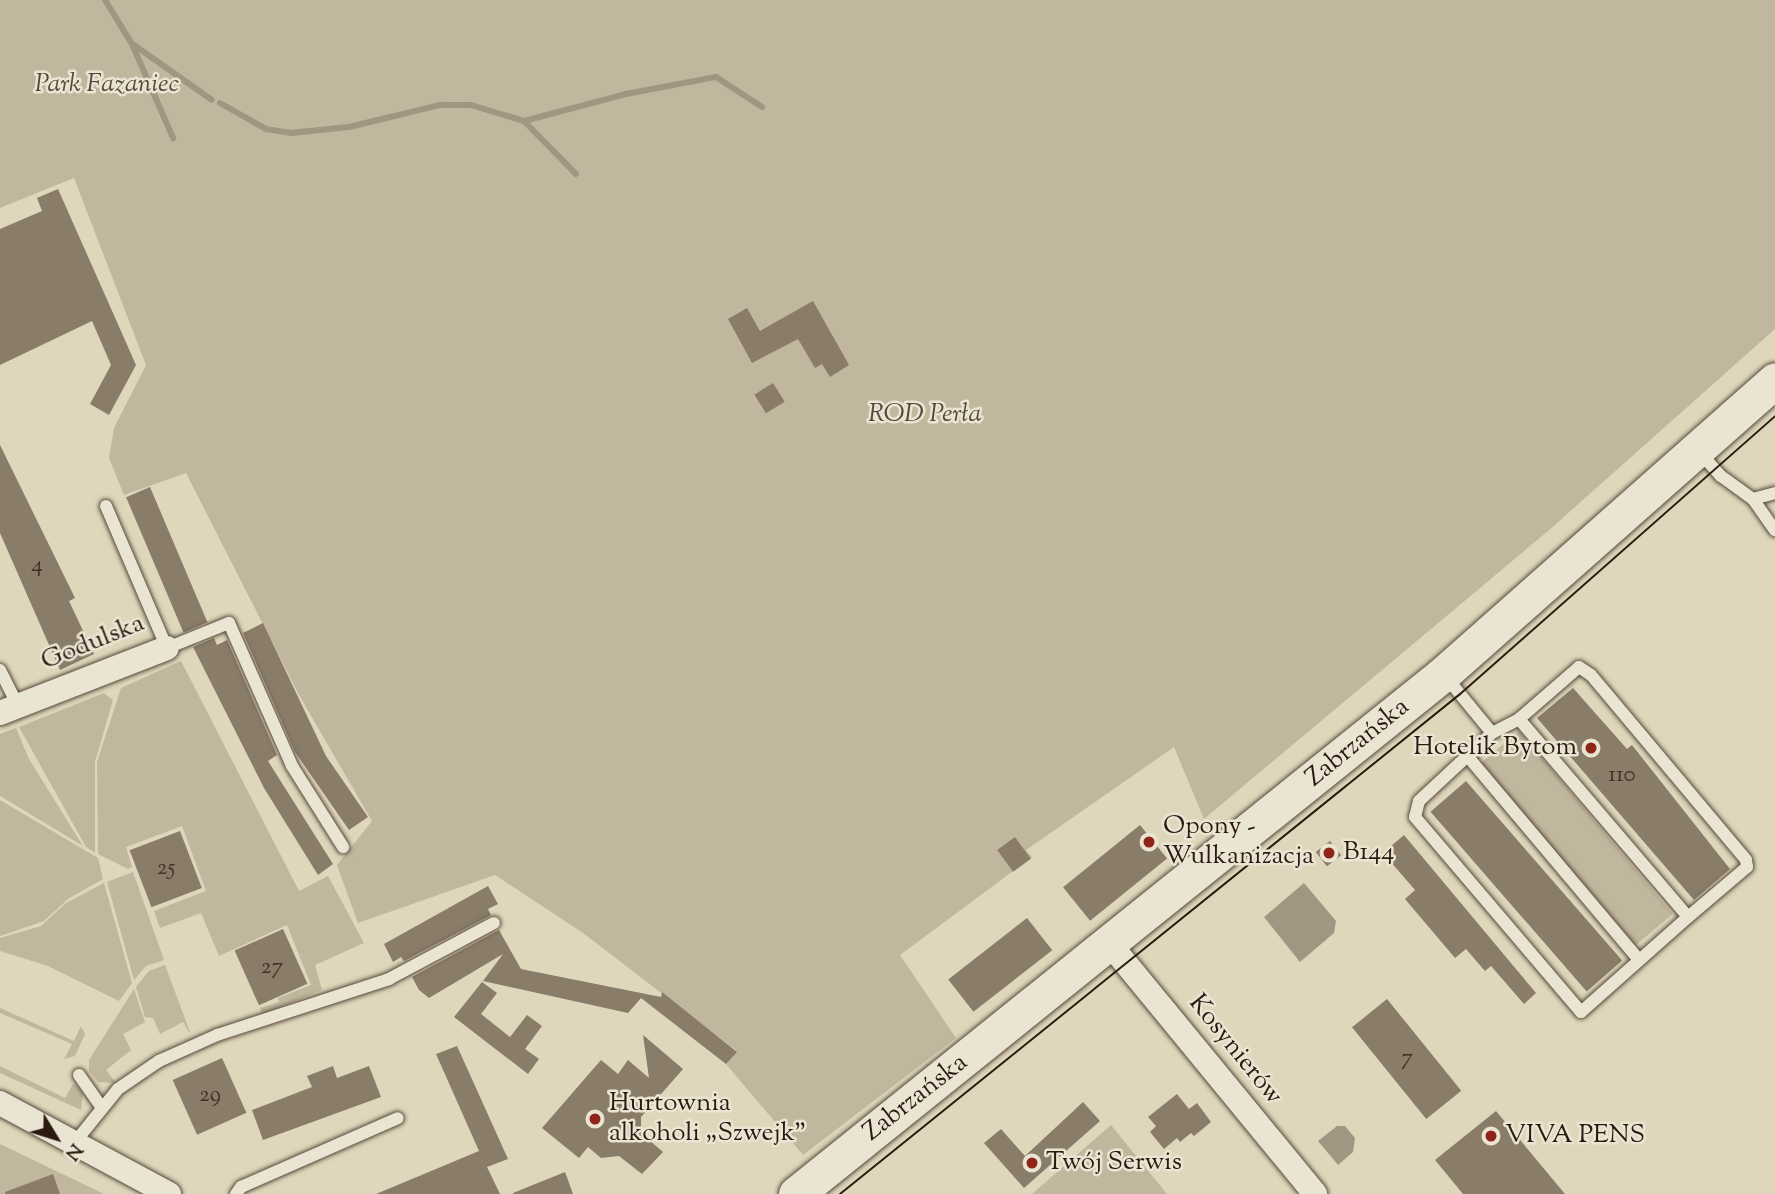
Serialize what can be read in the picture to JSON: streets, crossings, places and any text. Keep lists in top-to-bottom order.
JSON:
{
  "streets": {
    "street": ["Godulska", "Zabrzańska", "Kosynierów"]
  },
  "crossings": [
    ["Zabrzańska", "Kosynierów"]
  ],
  "parks": ["Park Fazaniec", "ROD Perła"],
  "places": [
    "Hotelik Bytom",
    "Opony - Wulkanizacja",
    "B144",
    "Hurtownia alkoholi „Szwejk”",
    "VIVA PENS",
    "Twój Serwis"
  ],
  "house_numbers": [
    "4",
    "110",
    "25",
    "27",
    "7",
    "29"
  ],
  "north": "bottom right"
}
